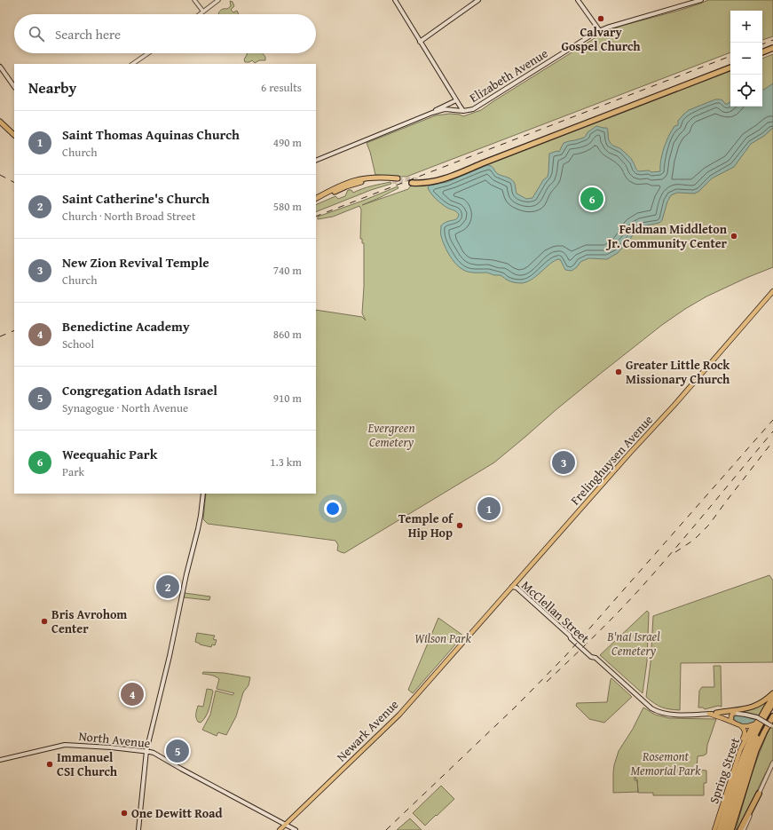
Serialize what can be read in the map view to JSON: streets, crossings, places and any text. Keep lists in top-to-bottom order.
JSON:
{
  "streets": {
    "main road": [
      "Elizabeth Avenue",
      "Frelinghuysen Avenue",
      "McClellan Street",
      "Newark Avenue",
      "North Avenue",
      "Spring Street"
    ]
  },
  "crossings": [
    ["Frelinghuysen Avenue", "McClellan Street"],
    ["Frelinghuysen Avenue", "Newark Avenue"],
    ["McClellan Street", "Spring Street"],
    ["Newark Avenue", "North Avenue"]
  ],
  "parks": [
    "Evergreen Cemetery",
    "B'nai Israel Cemetery",
    "Wilson Park",
    "Rosemont Memorial Park"
  ],
  "places": [
    "Calvary Gospel Church",
    "Feldman Middleton Jr. Community Center",
    "Greater Little Rock Missionary Church",
    "Temple of Hip Hop",
    "Bris Avrohom Center",
    "Immanuel CSI Church",
    "One Dewitt Road"
  ],
  "page": {
    "map_buttons": ["+", "−"],
    "search": "Search here",
    "heading": ["Nearby", "6 results"],
    "list": [
      {
        "mark": "1",
        "name": "Saint Thomas Aquinas Church",
        "note": "Church",
        "value": "490 m"
      },
      {
        "mark": "2",
        "name": "Saint Catherine's Church",
        "note": "Church · North Broad Street",
        "value": "580 m"
      },
      {
        "mark": "3",
        "name": "New Zion Revival Temple",
        "note": "Church",
        "value": "740 m"
      },
      {
        "mark": "4",
        "name": "Benedictine Academy",
        "note": "School",
        "value": "860 m"
      },
      {
        "mark": "5",
        "name": "Congregation Adath Israel",
        "note": "Synagogue · North Avenue",
        "value": "910 m"
      },
      {
        "mark": "6",
        "name": "Weequahic Park",
        "note": "Park",
        "value": "1.3 km"
      }
    ],
    "pins": [
      "6",
      "3",
      "1",
      "2",
      "4",
      "5"
    ]
  }
}
